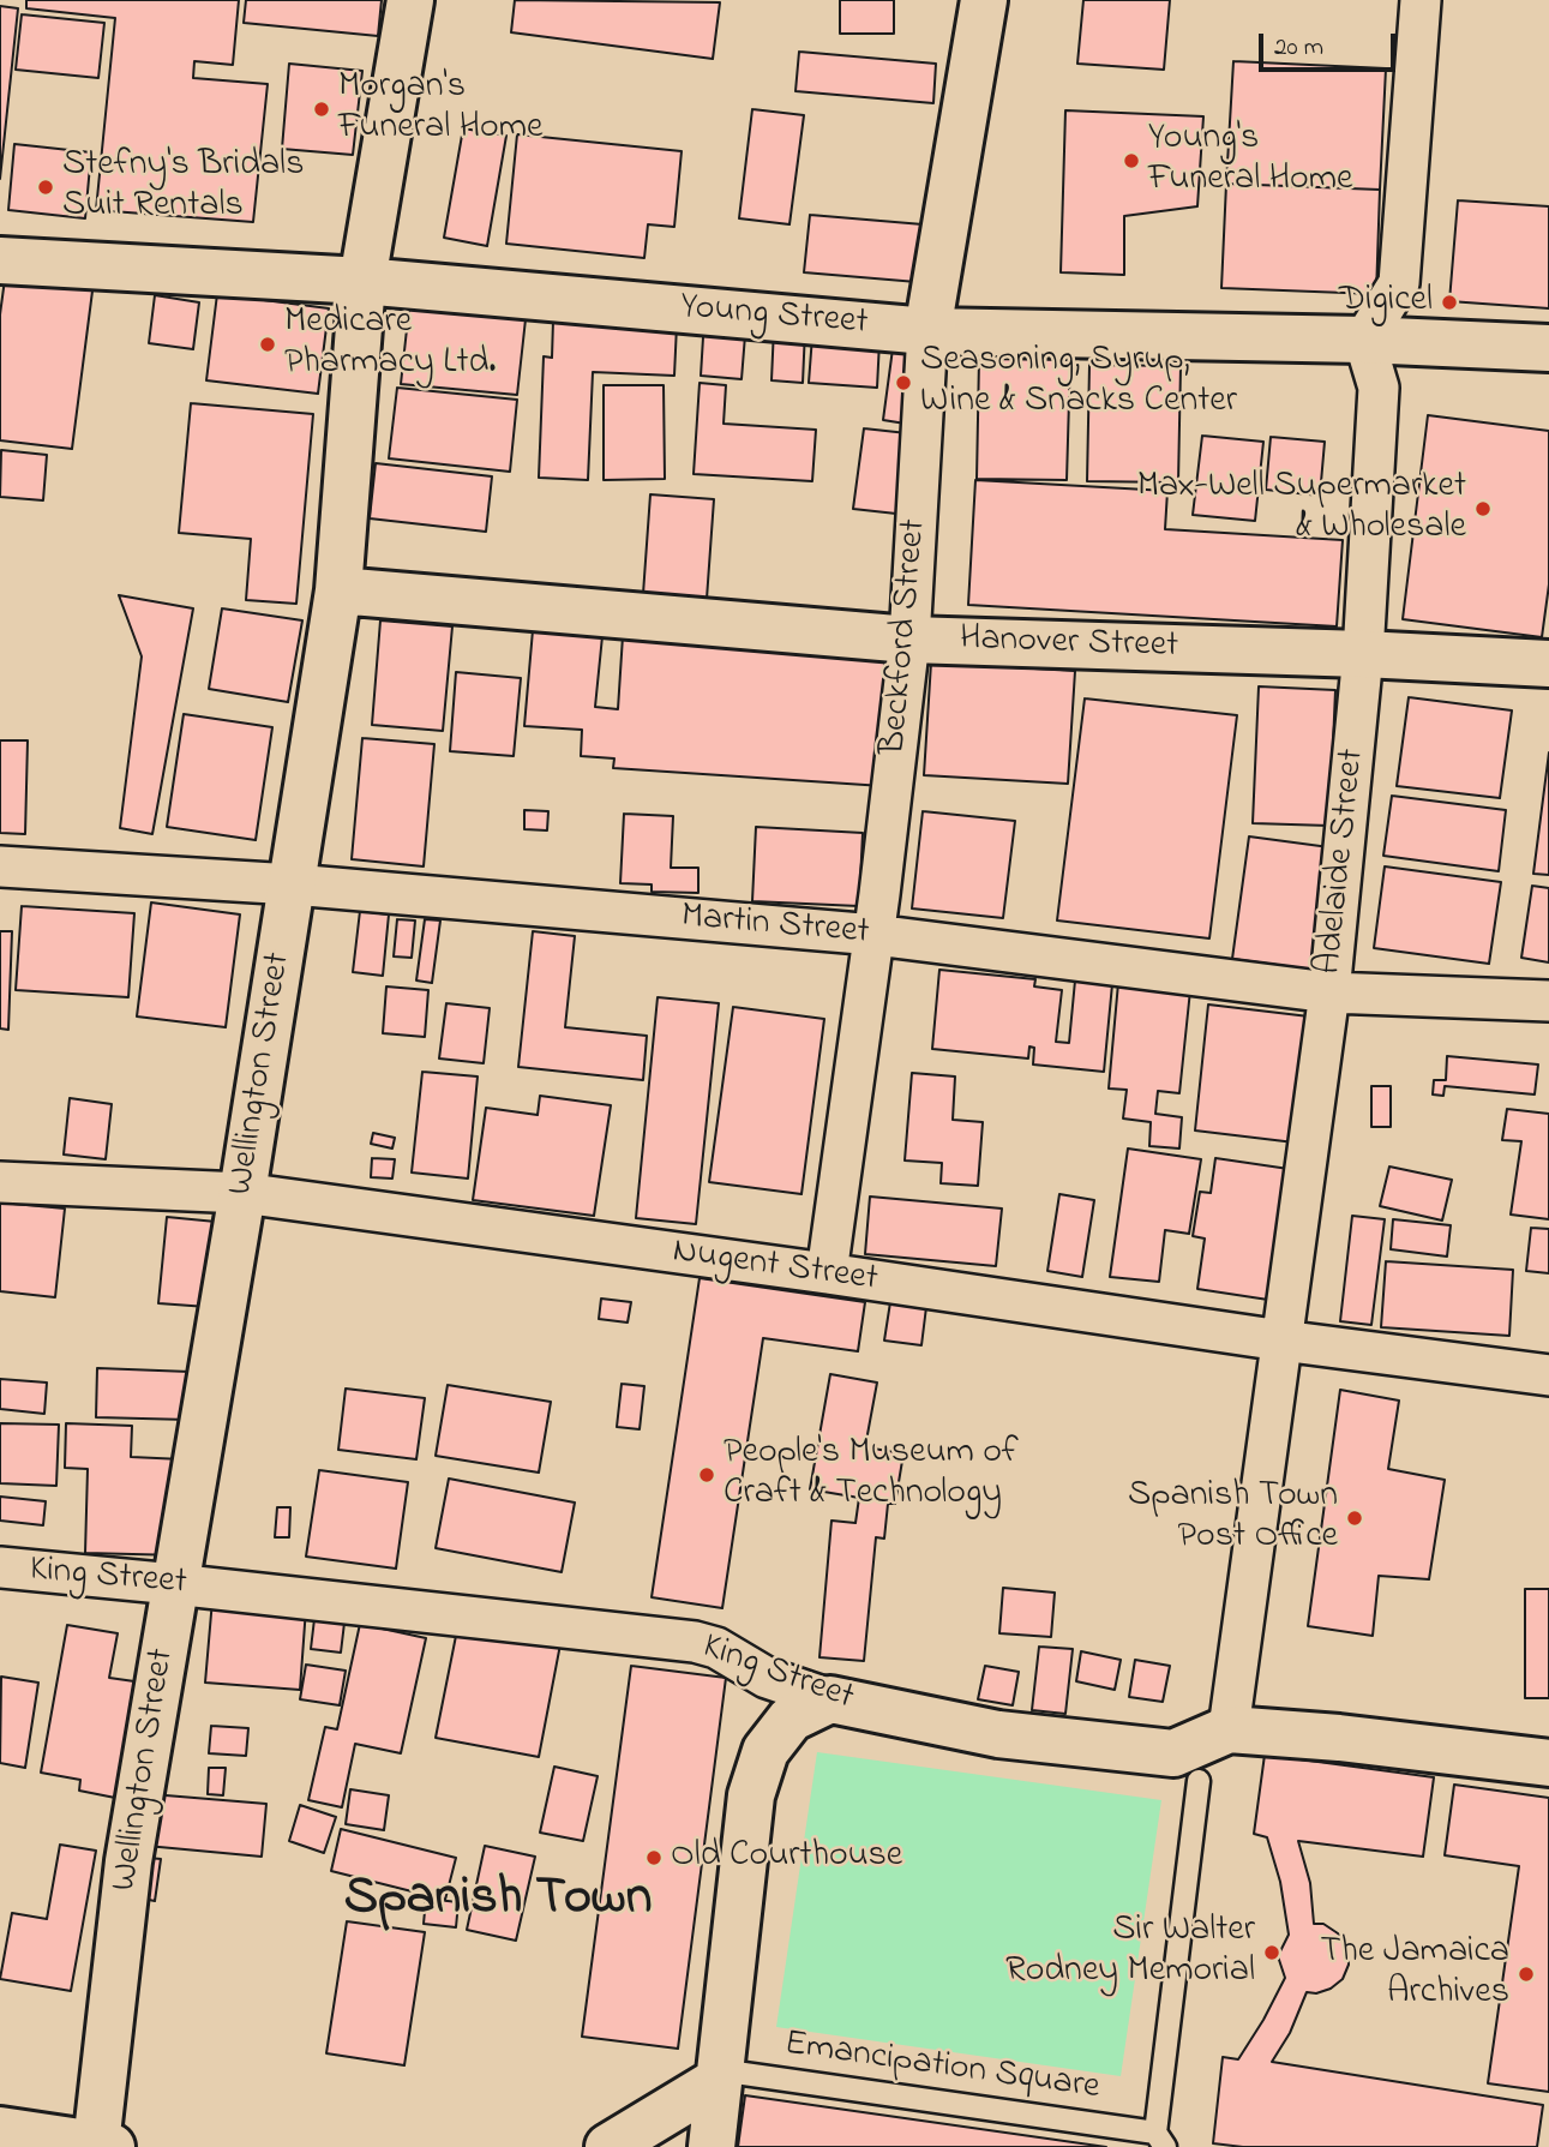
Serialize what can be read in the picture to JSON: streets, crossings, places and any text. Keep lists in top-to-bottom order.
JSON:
{
  "streets": {
    "street": [
      "Young Street",
      "Beckford Street",
      "Hanover Street",
      "Adelaide Street",
      "Martin Street",
      "Wellington Street",
      "Nugent Street",
      "King Street"
    ],
    "lane": ["Emancipation Square"]
  },
  "crossings": [
    ["Young Street", "Beckford Street"],
    ["Young Street", "Adelaide Street"],
    ["Young Street", "Wellington Street"],
    ["Beckford Street", "Hanover Street"],
    ["Beckford Street", "Martin Street"],
    ["Beckford Street", "Nugent Street"],
    ["Hanover Street", "Adelaide Street"],
    ["Hanover Street", "Wellington Street"],
    ["Adelaide Street", "Martin Street"],
    ["Adelaide Street", "Nugent Street"],
    ["Adelaide Street", "King Street"],
    ["Martin Street", "Wellington Street"],
    ["Wellington Street", "Nugent Street"],
    ["Wellington Street", "King Street"]
  ],
  "districts": ["Spanish Town"],
  "places": [
    "Morgan's Funeral Home",
    "Young's Funeral Home",
    "Stefny's Bridals Suit Rentals",
    "Digicel",
    "Medicare Pharmacy Ltd.",
    "Seasoning, Syrup, Wine & Snacks Center",
    "Max-Well Supermarket & Wholesale",
    "People's Museum of Craft & Technology",
    "Spanish Town Post Office",
    "Old Courthouse",
    "Sir Walter Rodney Memorial",
    "The Jamaica Archives"
  ],
  "scale_bar": "20 m"
}
